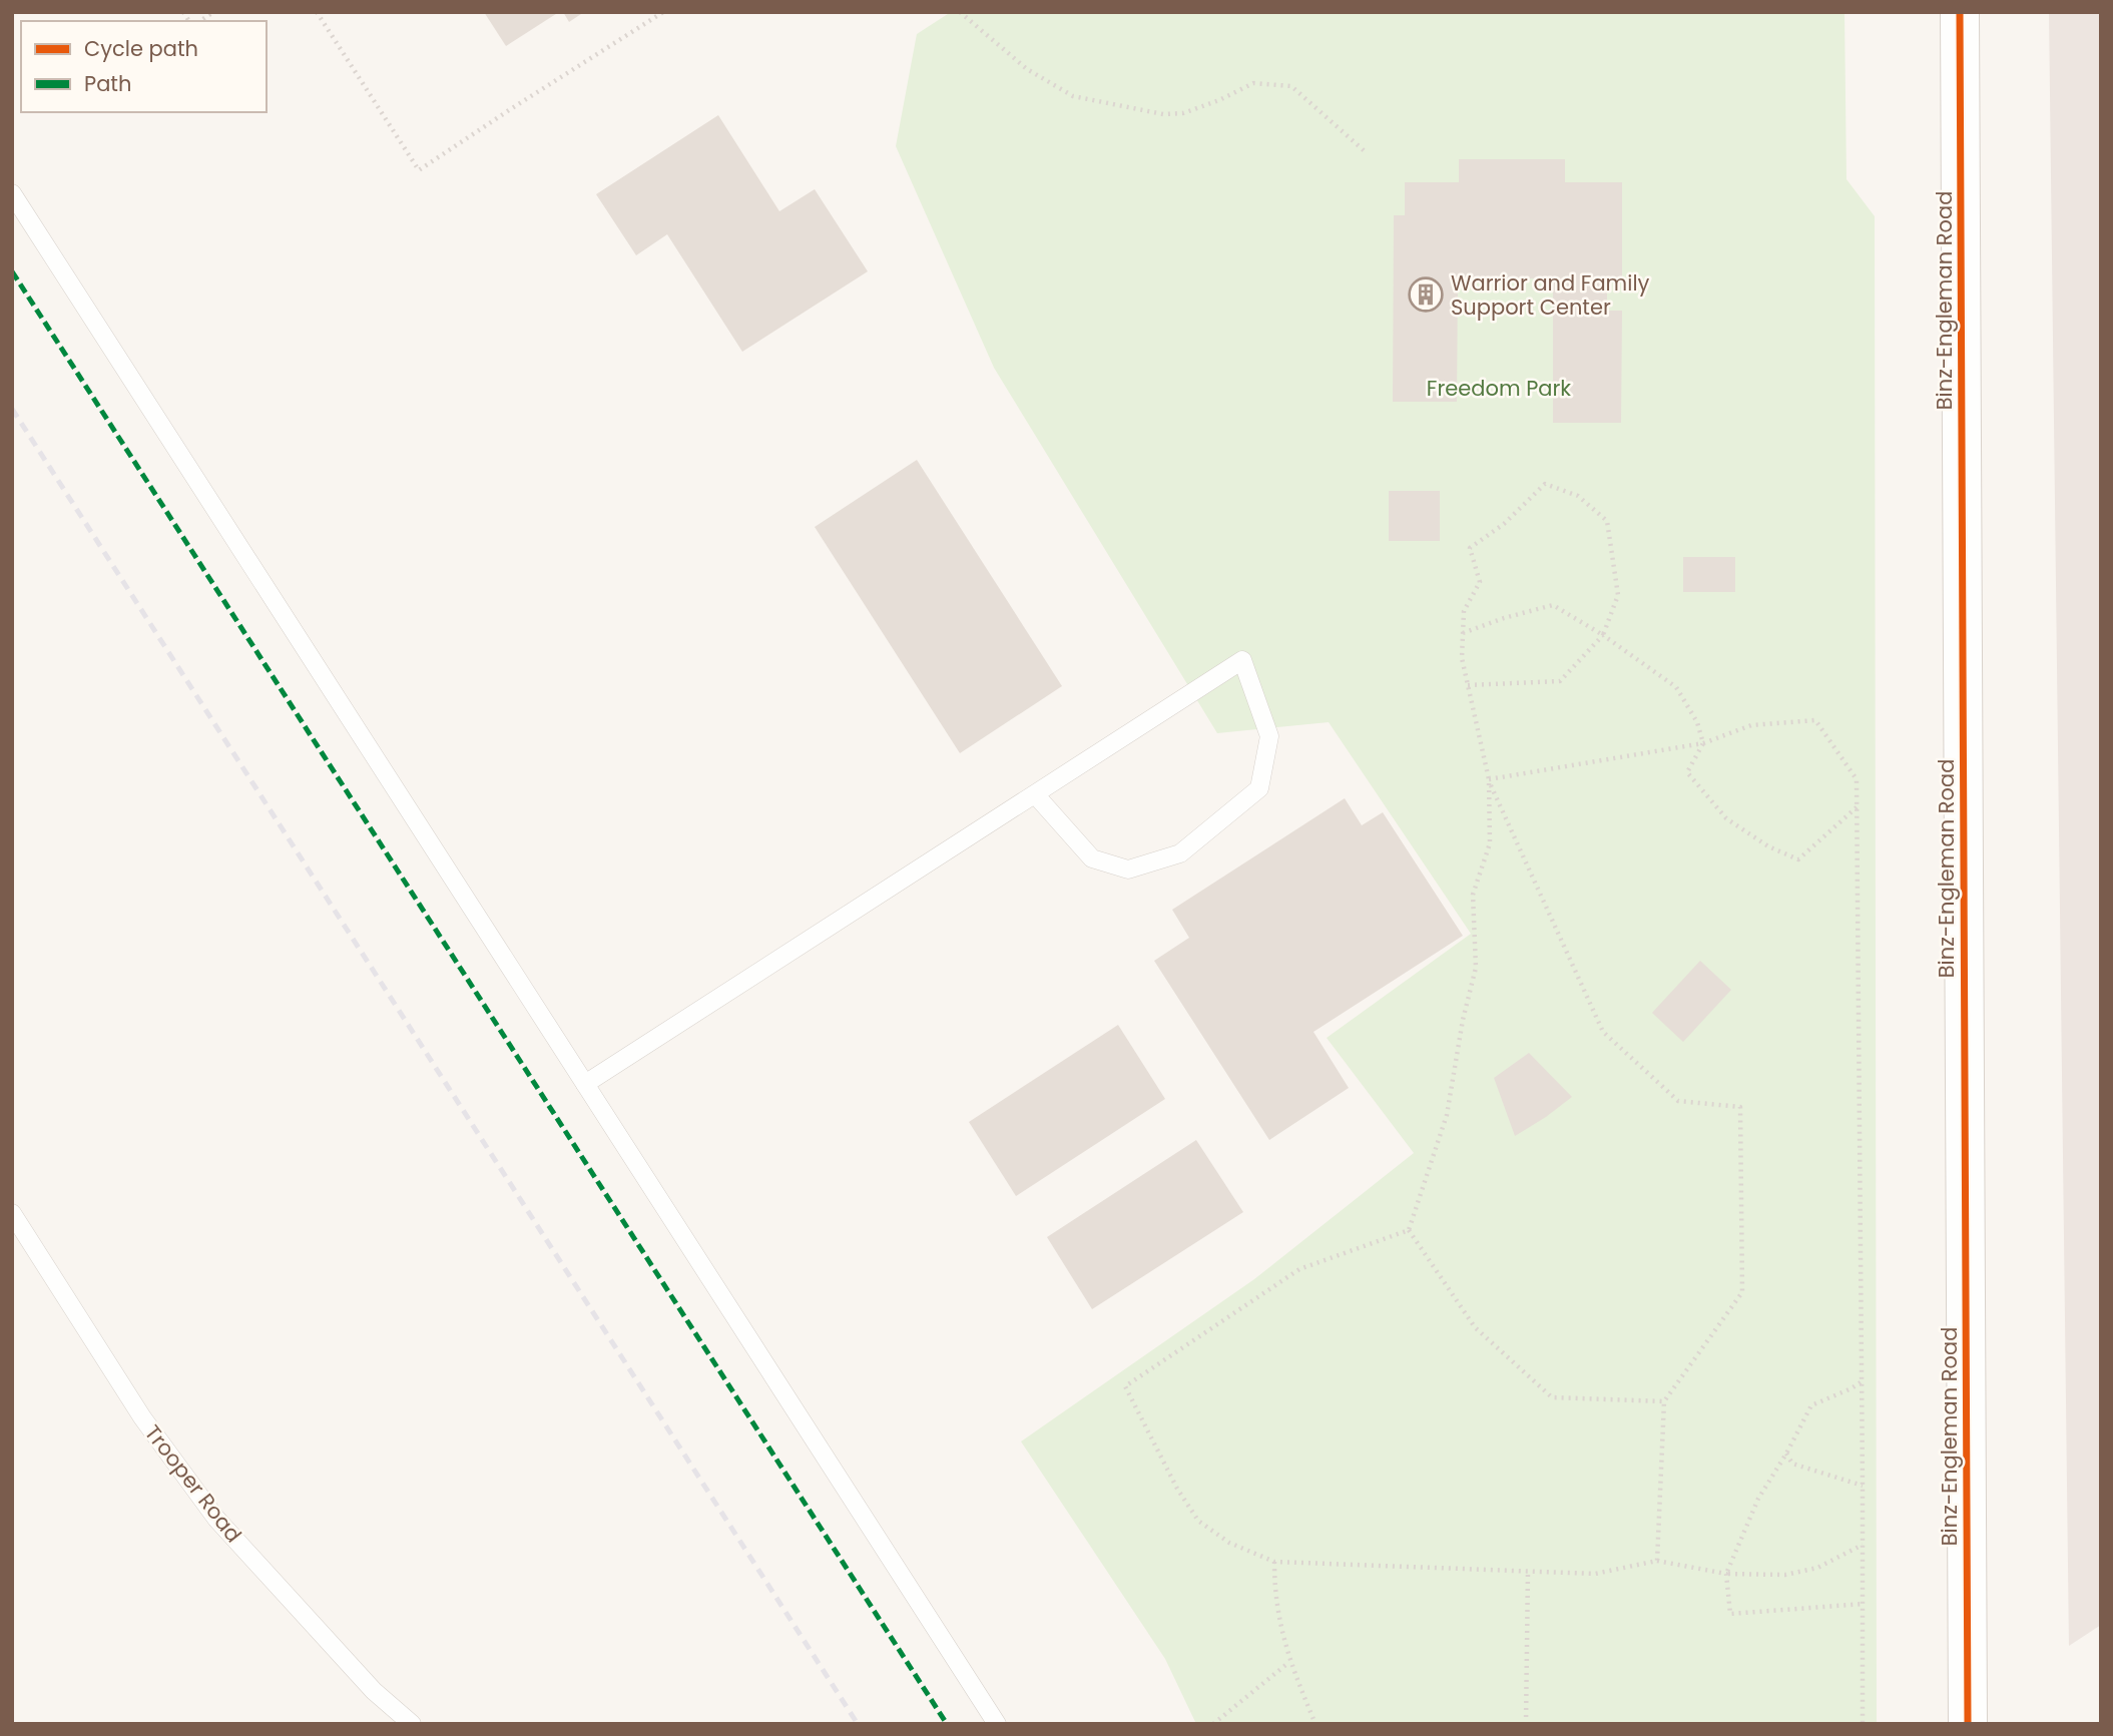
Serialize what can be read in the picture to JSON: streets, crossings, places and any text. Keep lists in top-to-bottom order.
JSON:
{
  "streets": {
    "street": ["Binz-Engleman Road"],
    "lane": ["Trooper Road"]
  },
  "parks": ["Freedom Park"],
  "places": {
    "building": ["Warrior and Family Support Center"]
  },
  "legend": ["Cycle path", "Path"]
}
